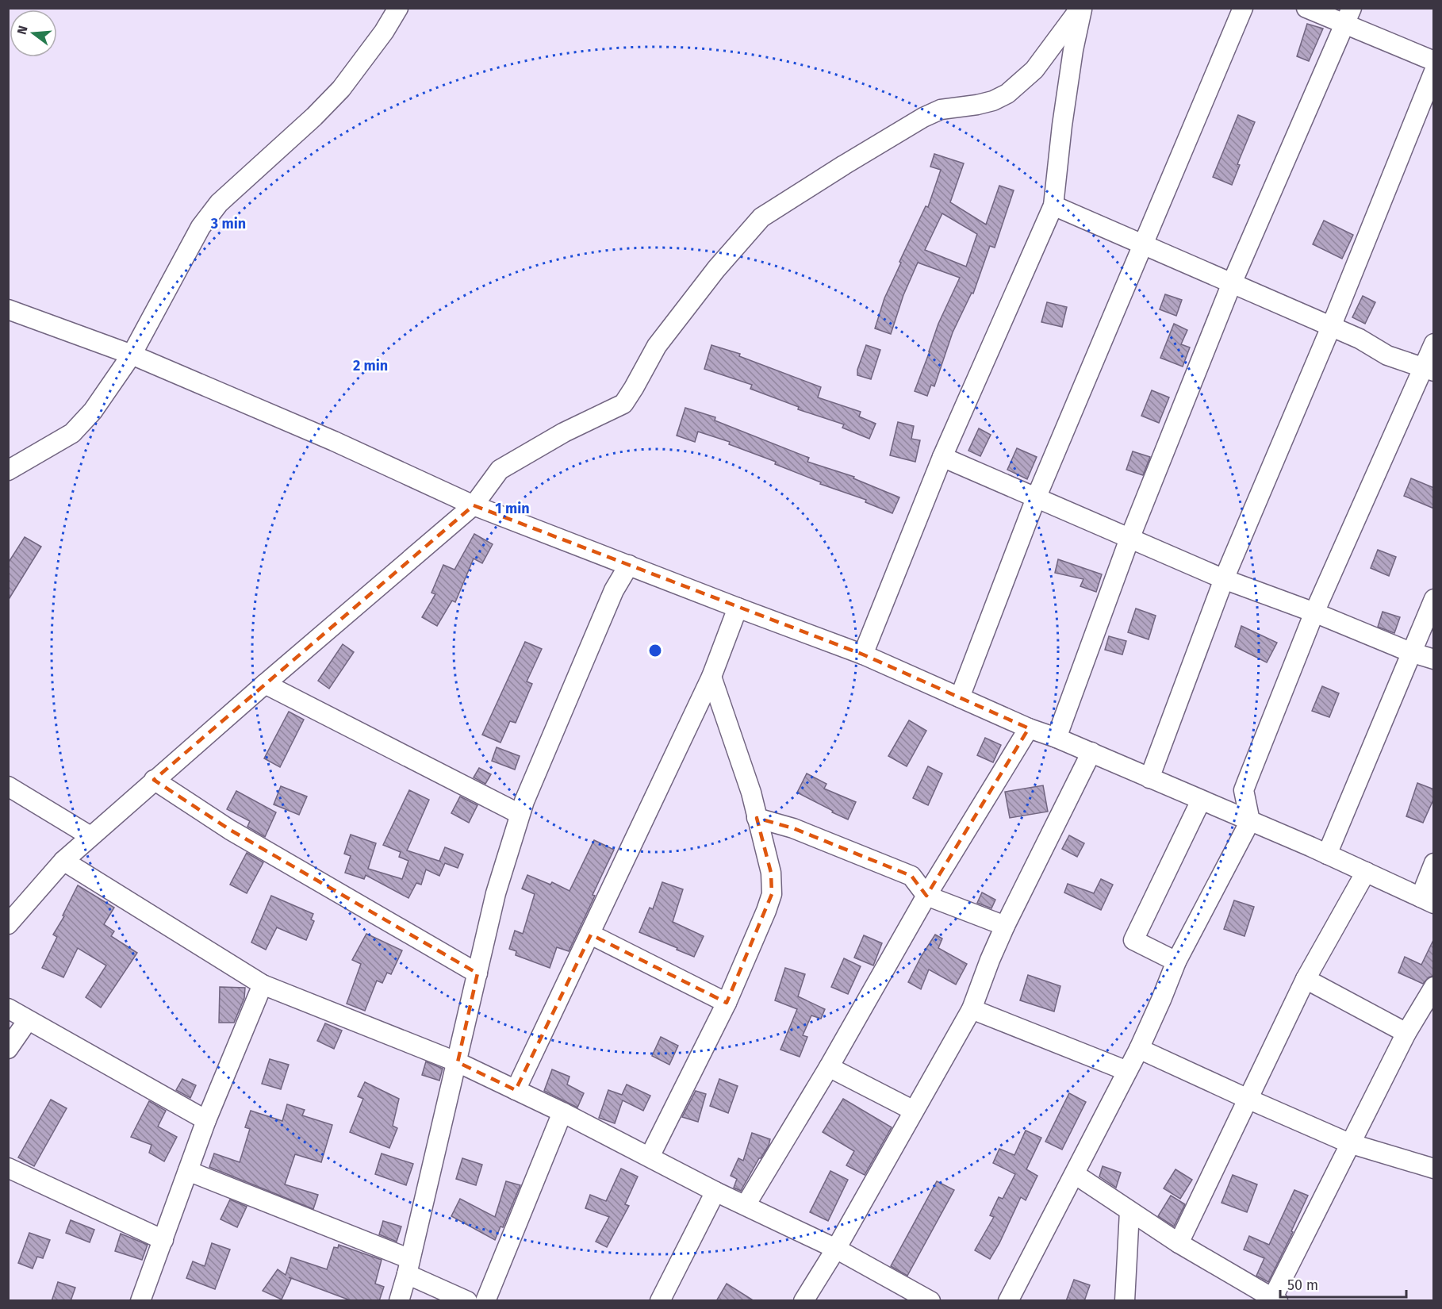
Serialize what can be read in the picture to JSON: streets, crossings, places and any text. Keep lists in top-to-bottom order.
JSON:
{
  "scale_bar": "50 m",
  "north": "left",
  "rings": ["3 min", "2 min", "1 min"]
}
